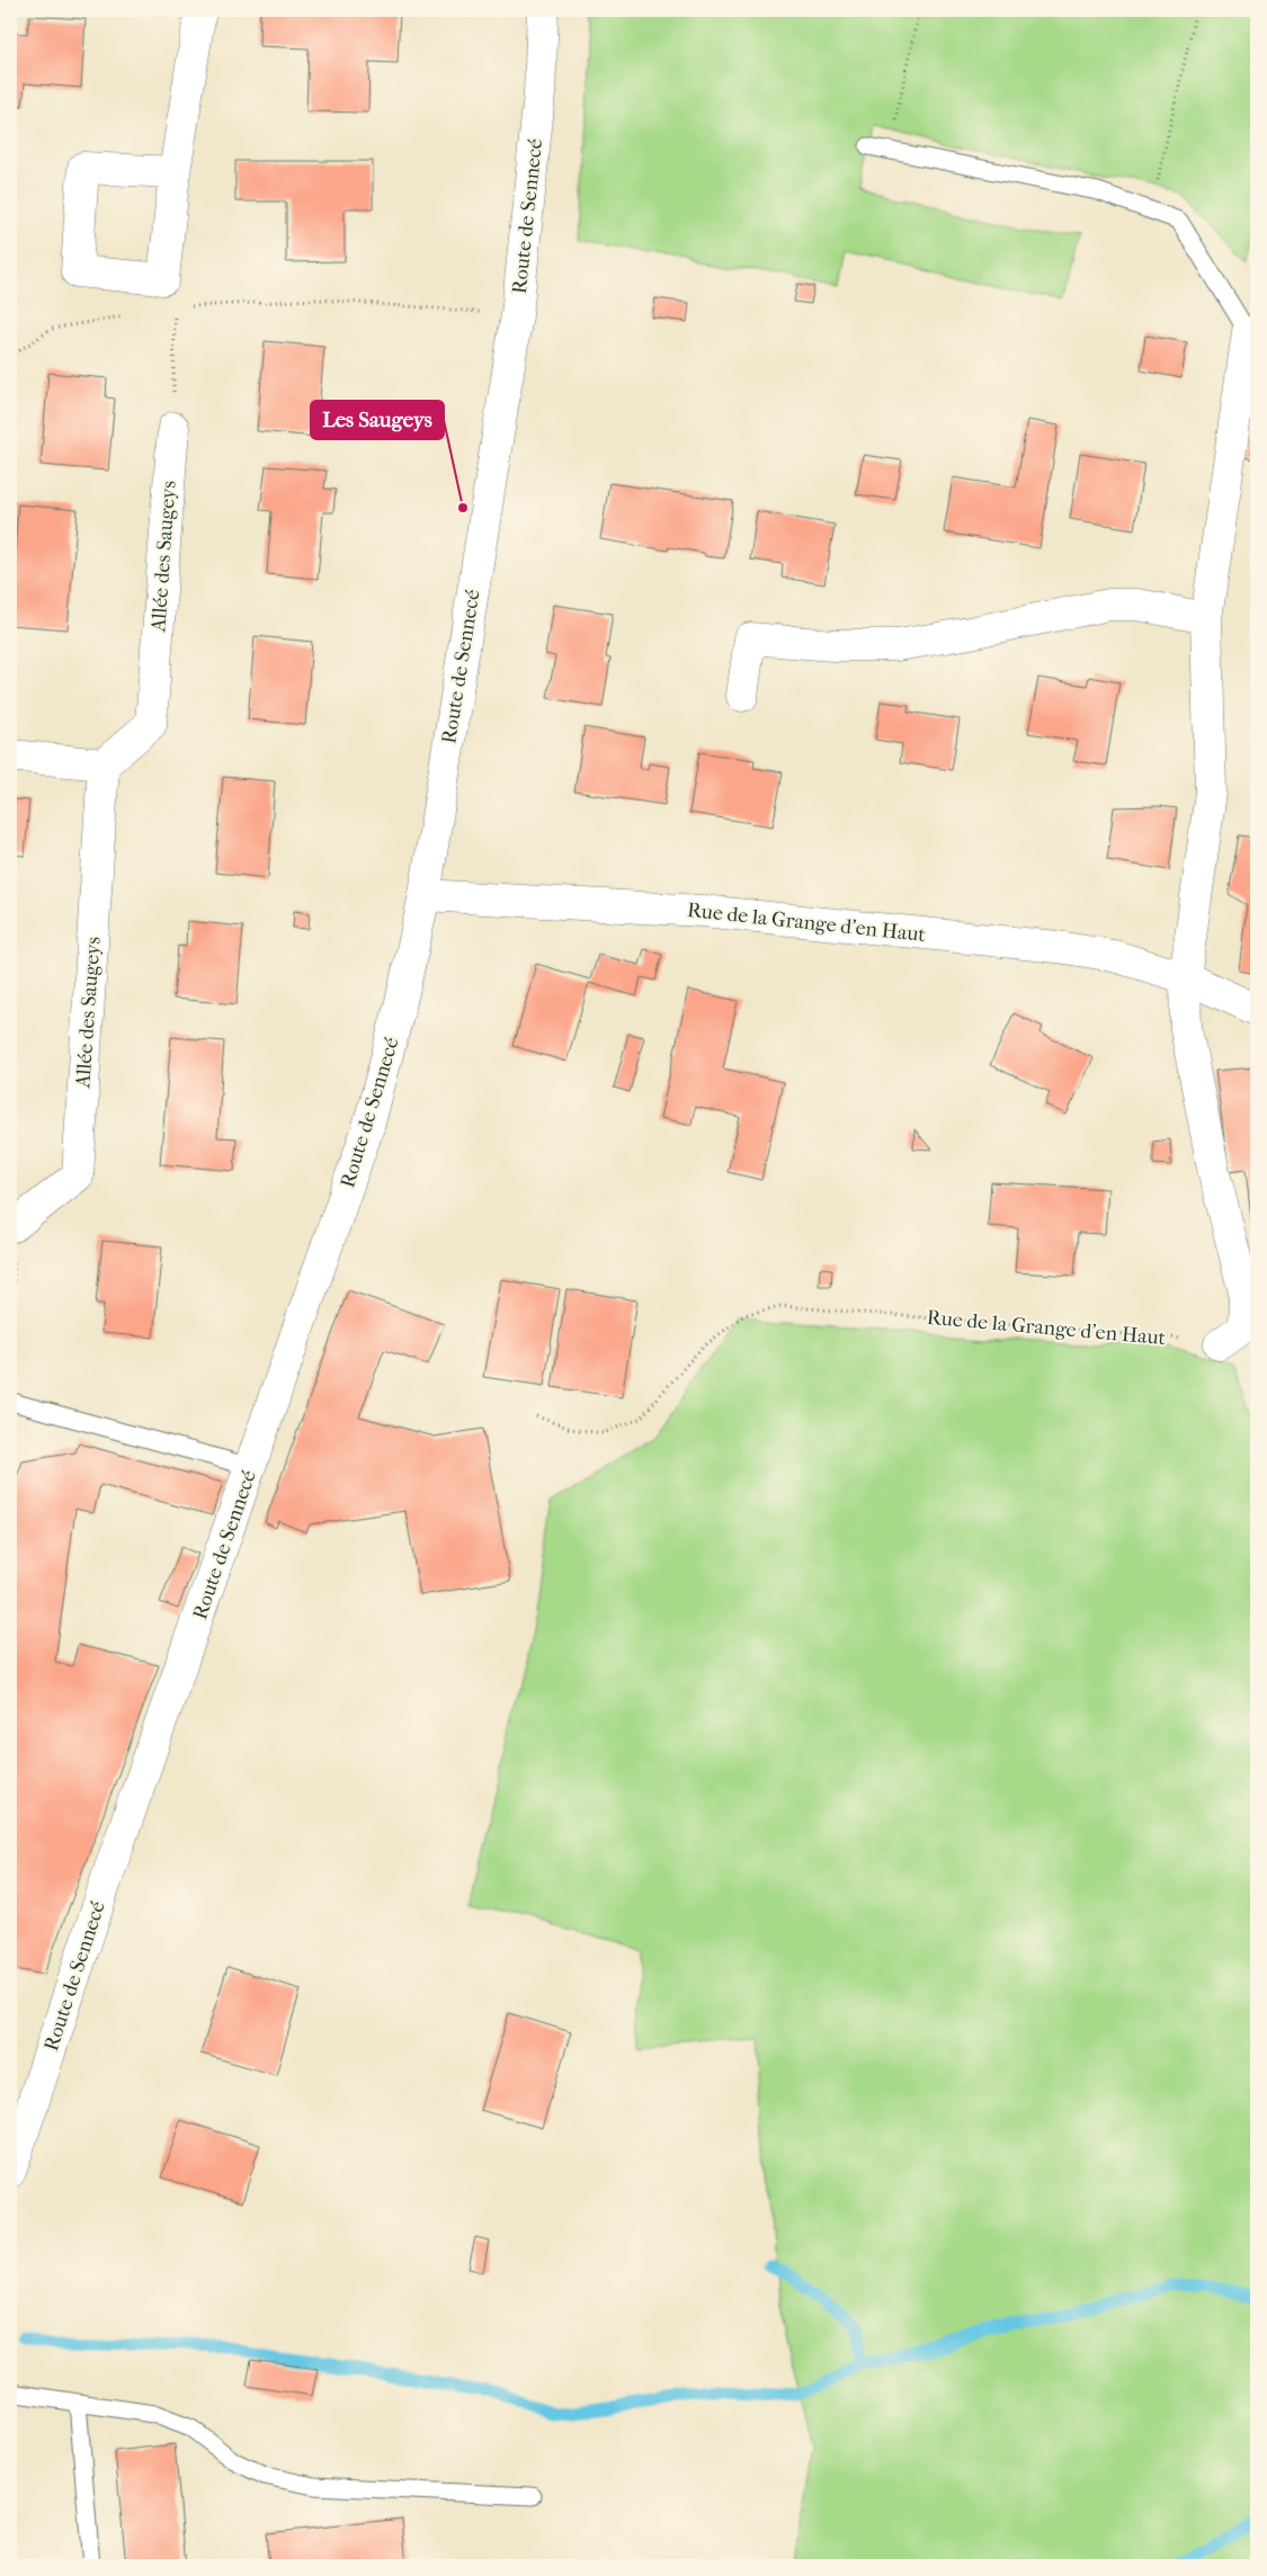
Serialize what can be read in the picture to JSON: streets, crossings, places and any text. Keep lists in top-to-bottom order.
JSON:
{
  "streets": {
    "street": ["Route de Sennecé", "Allée des Saugeys", "Rue de la Grange d'en Haut"]
  },
  "crossings": [
    ["Route de Sennecé", "Rue de la Grange d'en Haut"]
  ],
  "places": ["Les Saugeys"]
}
